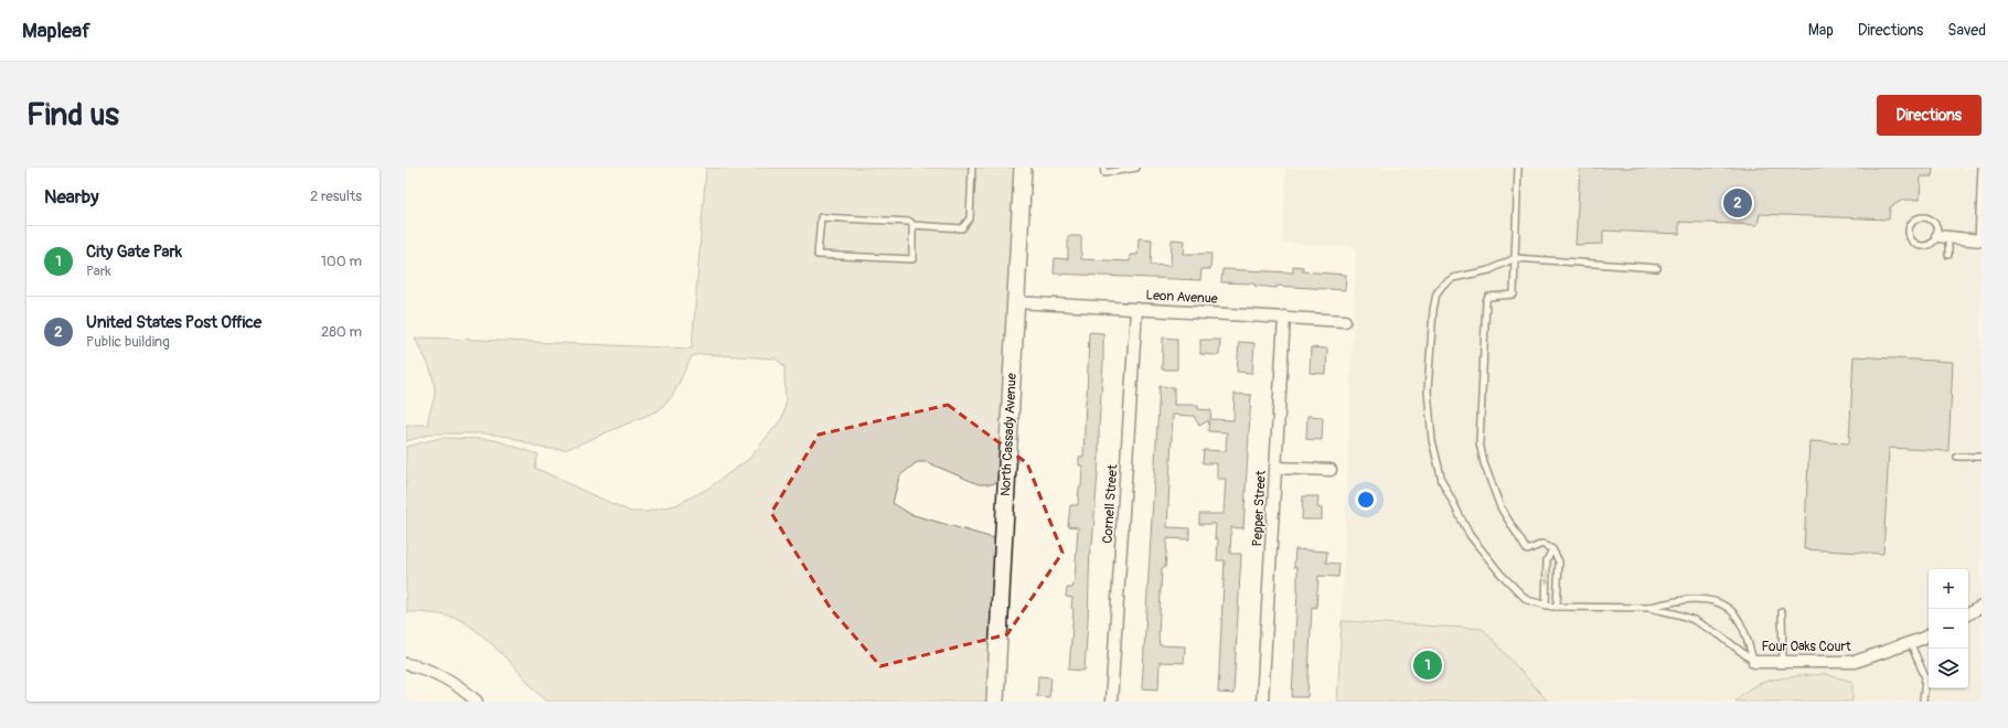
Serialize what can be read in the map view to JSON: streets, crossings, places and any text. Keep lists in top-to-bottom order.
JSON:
{
  "streets": {
    "main road": ["North Cassady Avenue"],
    "street": [
      "Leon Avenue",
      "Cornell Street",
      "Pepper Street",
      "Four Oaks Court"
    ]
  },
  "crossings": [
    ["Leon Avenue", "North Cassady Avenue"],
    ["Leon Avenue", "Cornell Street"],
    ["Leon Avenue", "Pepper Street"]
  ],
  "page": {
    "header": "Mapleaf",
    "nav": ["Map", "Directions", "Saved"],
    "buttons": "Directions",
    "title": "Find us",
    "heading": ["Nearby", "2 results"],
    "pins": ["2", "1"],
    "list": [
      {
        "mark": "1",
        "name": "City Gate Park",
        "note": "Park",
        "value": "100 m"
      },
      {
        "mark": "2",
        "name": "United States Post Office",
        "note": "Public building",
        "value": "280 m"
      }
    ],
    "map_buttons": ["+", "−"]
  }
}
